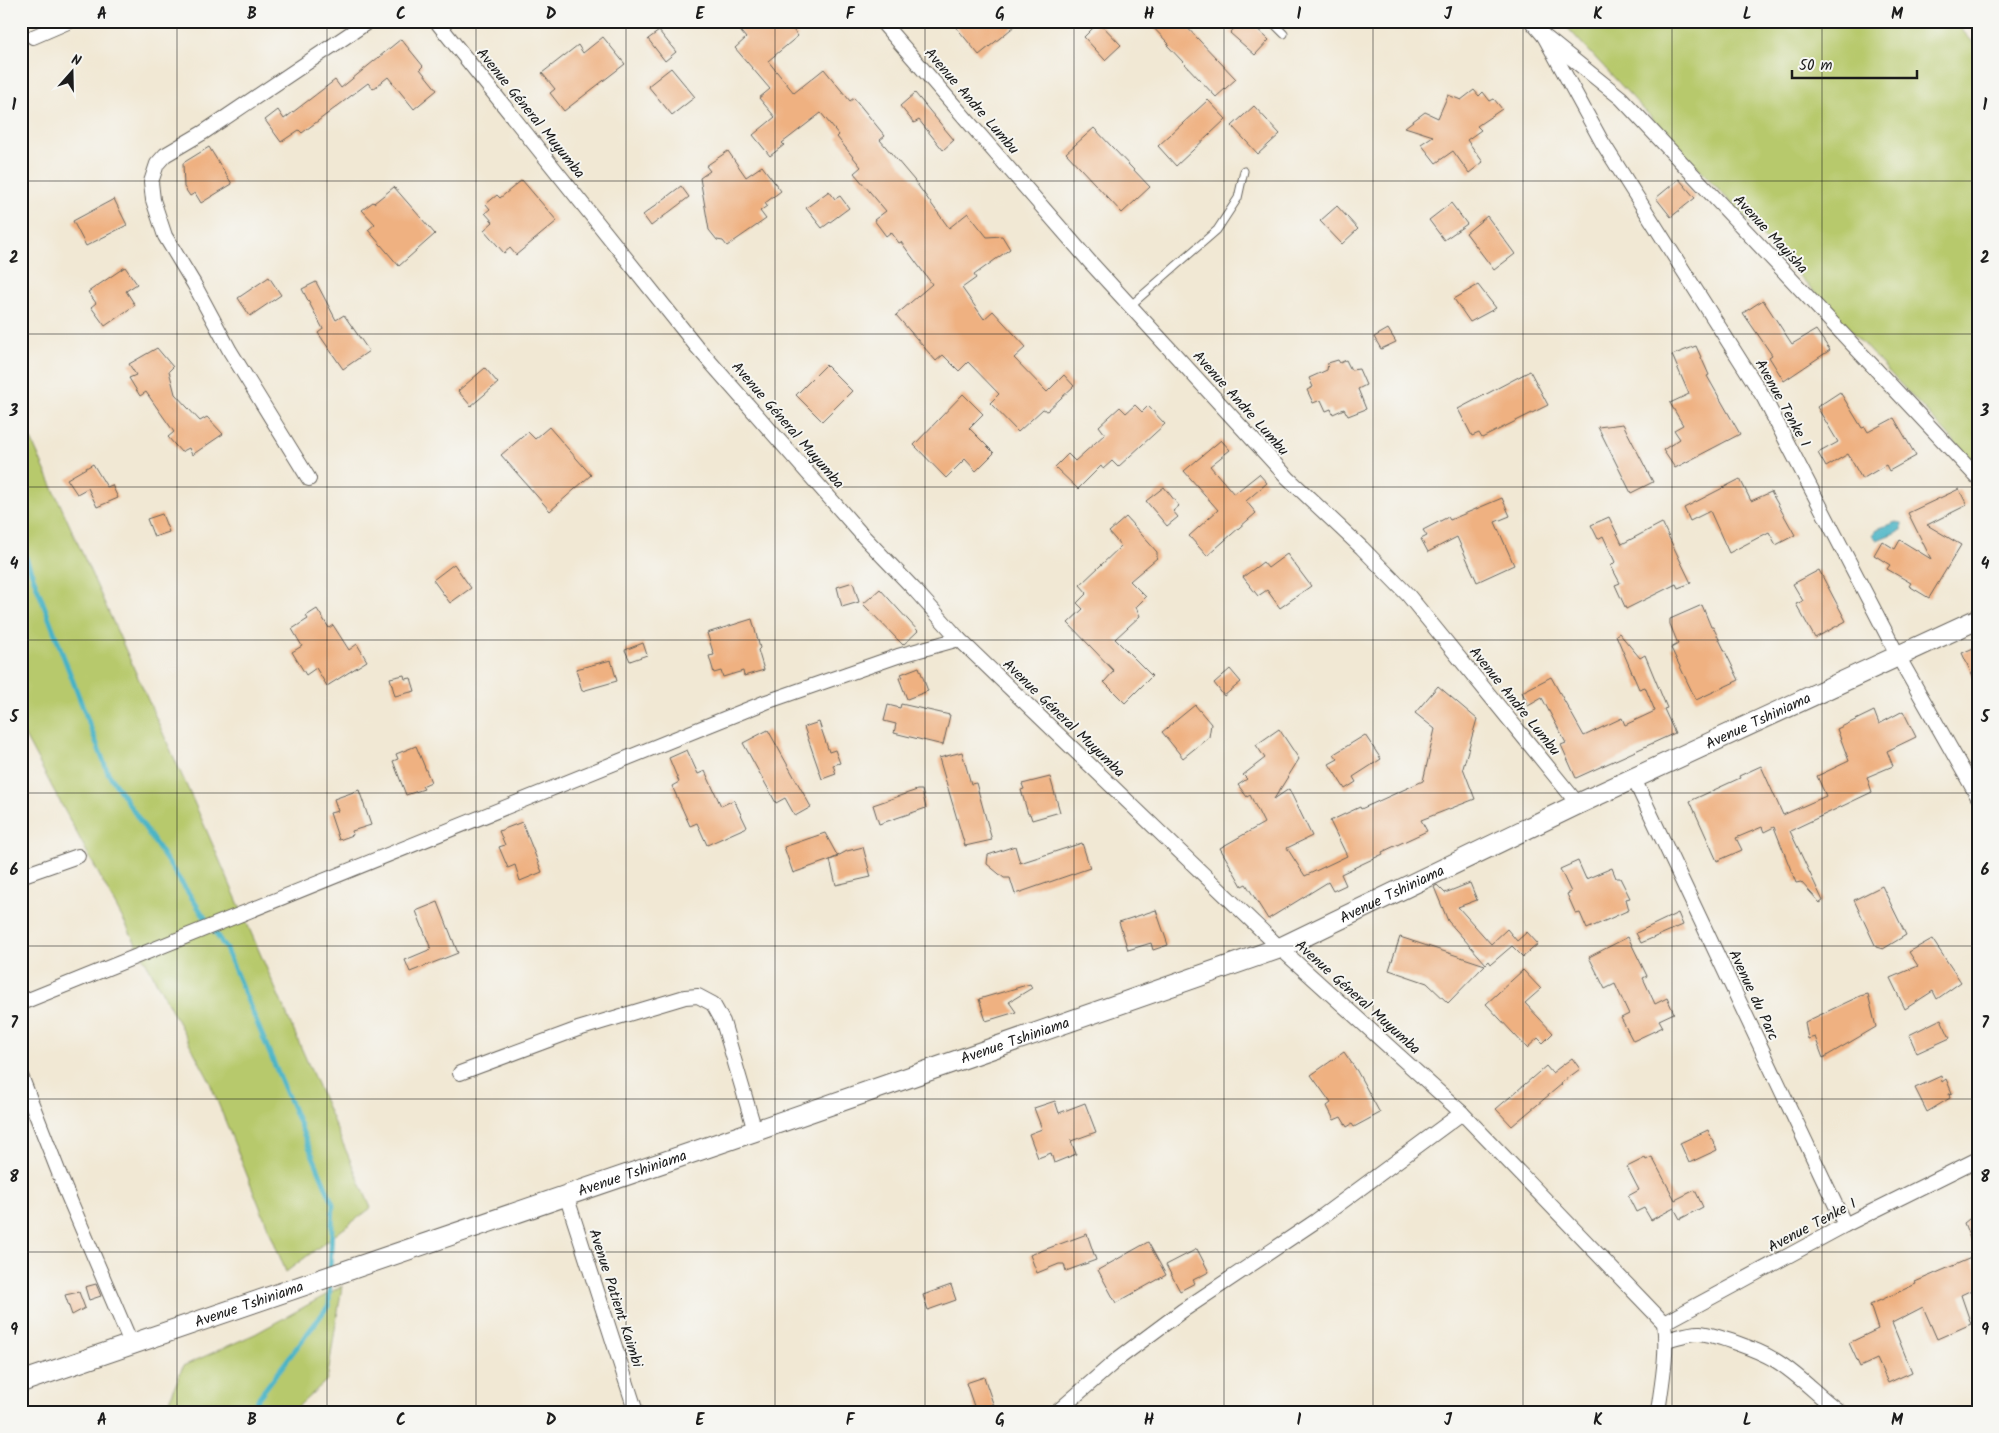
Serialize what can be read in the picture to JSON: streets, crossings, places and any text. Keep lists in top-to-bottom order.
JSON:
{
  "streets": {
    "street": [
      "Avenue Andre Lumbu",
      "Avenue Géneral Muyumba",
      "Avenue Mayisha",
      "Avenue Tenke I",
      "Avenue Tshiniama",
      "Avenue du Parc",
      "Avenue Patient Kaimbi"
    ]
  },
  "crossings": [
    ["Avenue Andre Lumbu", "Avenue Tshiniama"],
    ["Avenue Géneral Muyumba", "Avenue Tenke I"],
    ["Avenue Géneral Muyumba", "Avenue Tshiniama"],
    ["Avenue Mayisha", "Avenue Tenke I"],
    ["Avenue Tenke I", "Avenue Tshiniama"],
    ["Avenue Tenke I", "Avenue du Parc"],
    ["Avenue Tshiniama", "Avenue du Parc"],
    ["Avenue Tshiniama", "Avenue Patient Kaimbi"]
  ],
  "scale_bar": "50 m",
  "north": "top",
  "grid": {
    "columns": [
      "A",
      "B",
      "C",
      "D",
      "E",
      "F",
      "G",
      "H",
      "I",
      "J",
      "K",
      "L",
      "M"
    ],
    "rows": [
      "1",
      "2",
      "3",
      "4",
      "5",
      "6",
      "7",
      "8",
      "9"
    ]
  }
}
